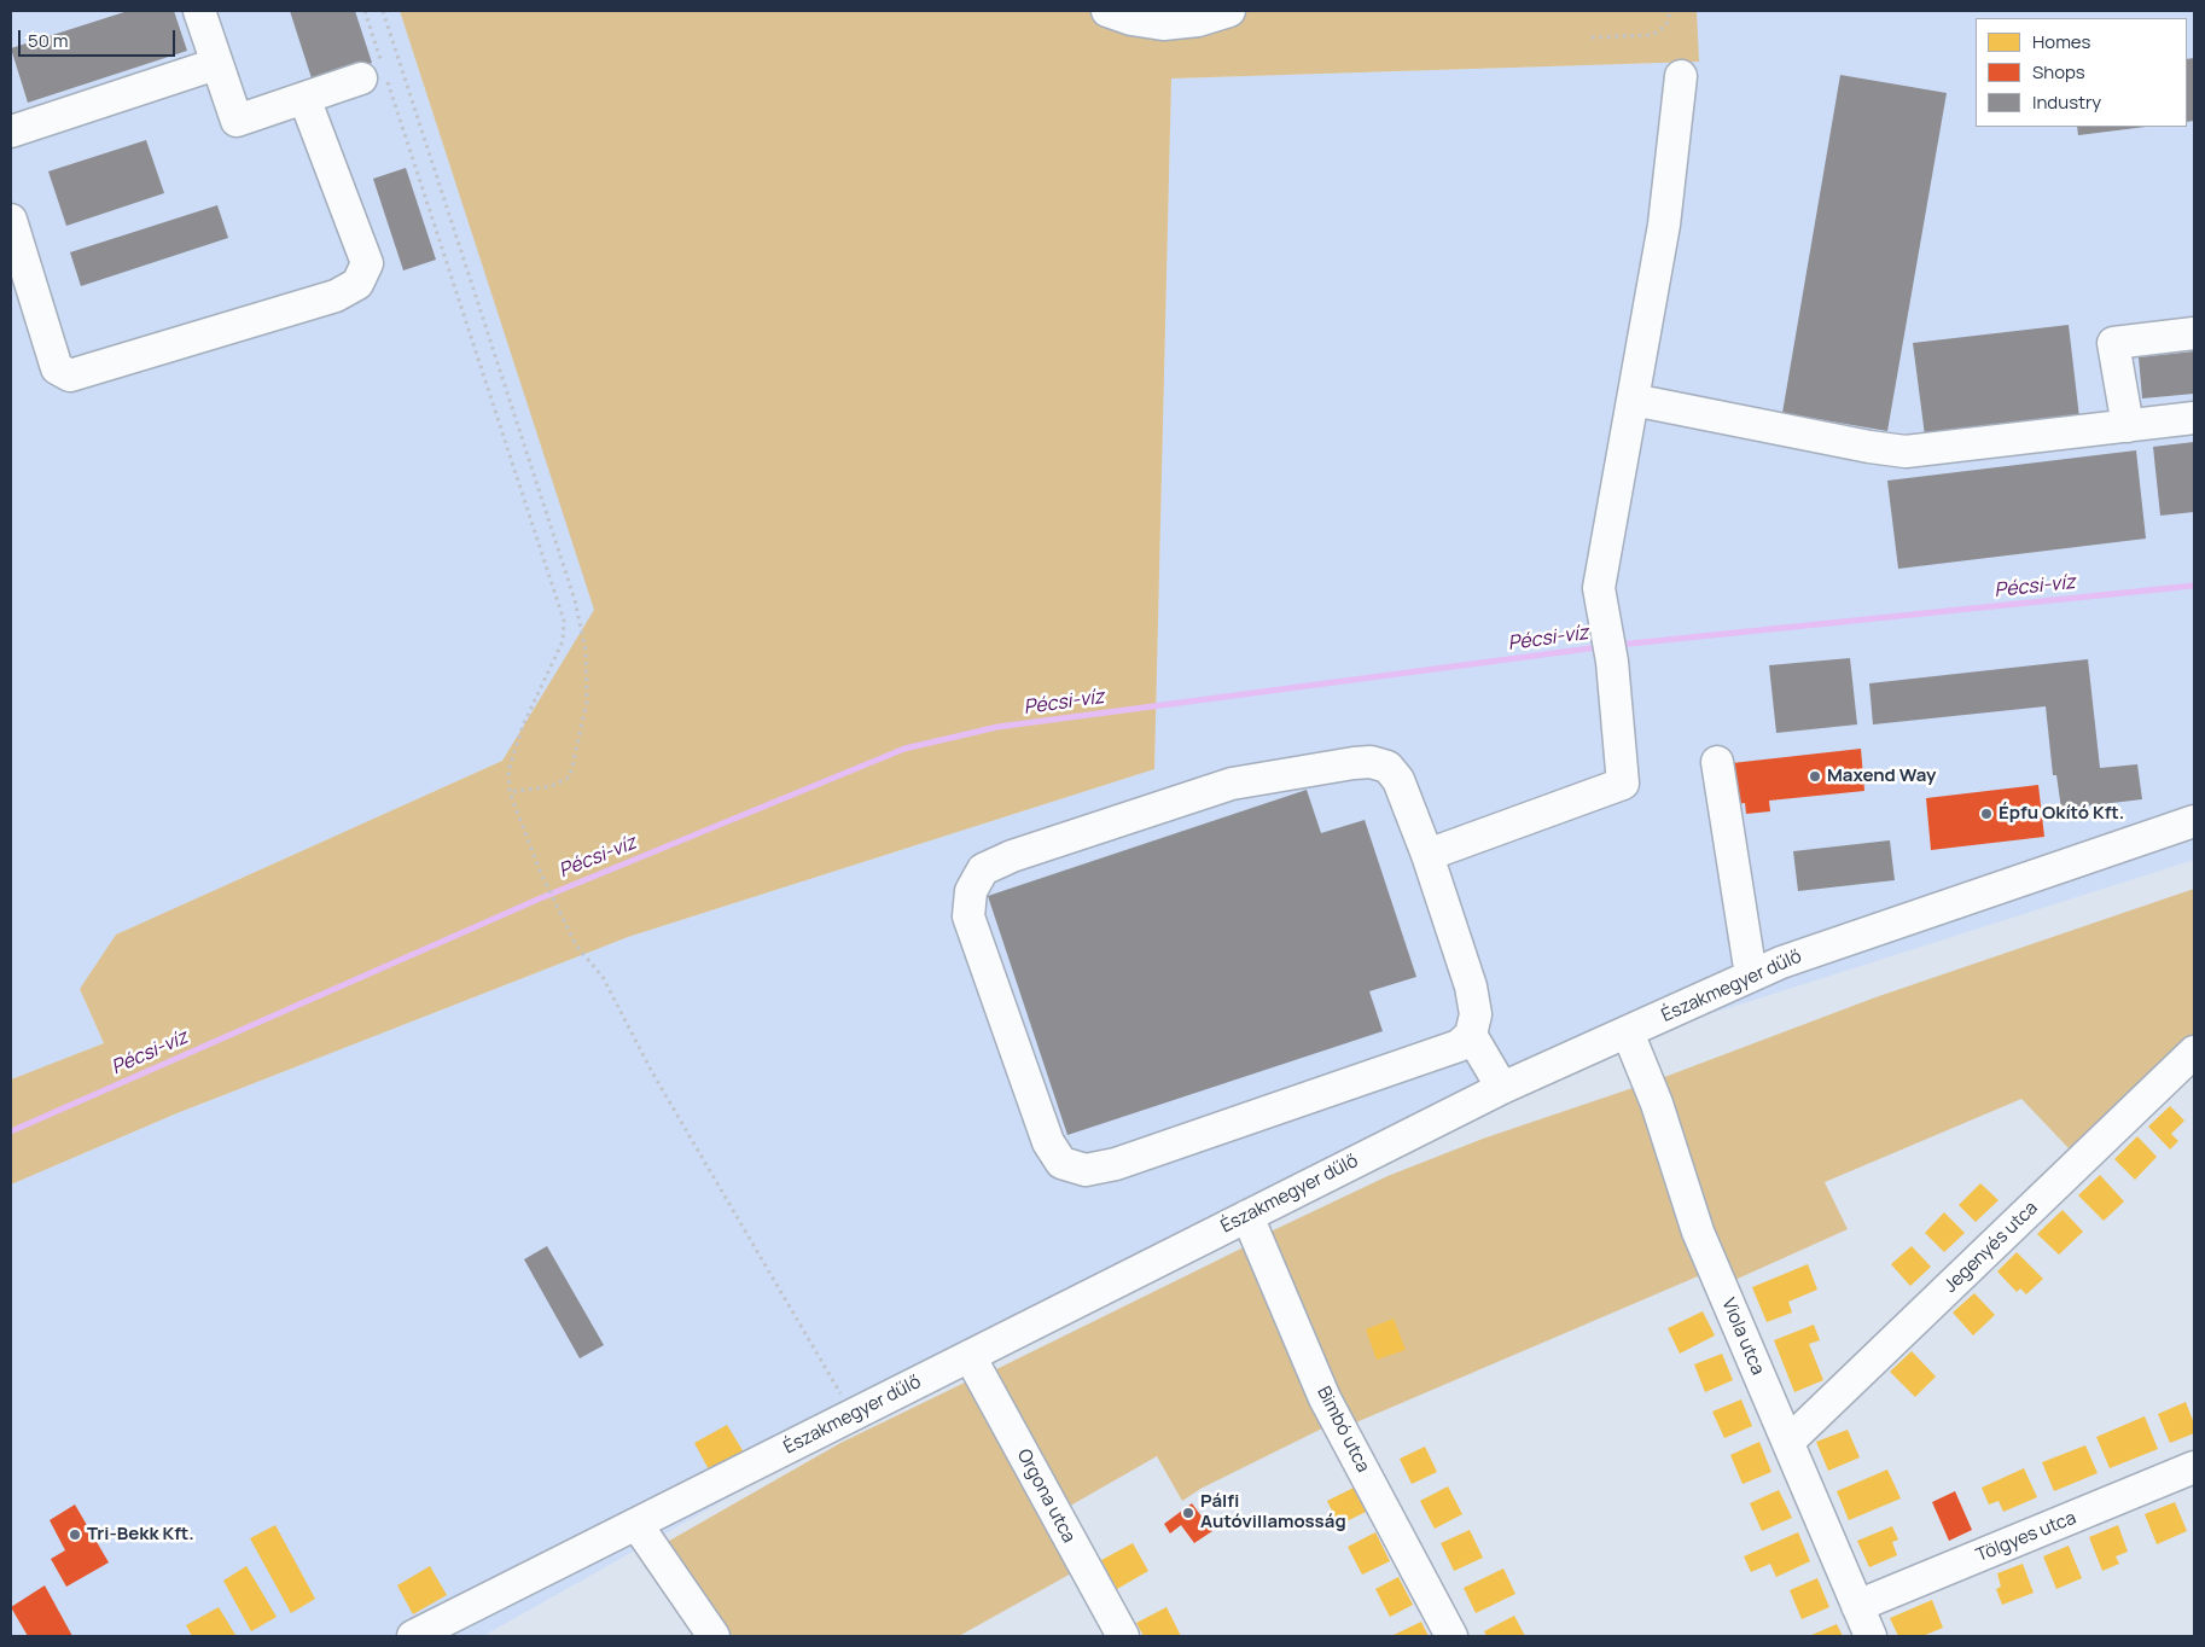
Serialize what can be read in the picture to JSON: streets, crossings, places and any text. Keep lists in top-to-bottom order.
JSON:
{
  "streets": {
    "street": [
      "Északmegyer dűlő",
      "Jegenyés utca",
      "Viola utca",
      "Bimbó utca",
      "Orgona utca",
      "Tölgyes utca"
    ]
  },
  "crossings": [
    ["Északmegyer dűlő", "Viola utca"],
    ["Északmegyer dűlő", "Bimbó utca"],
    ["Északmegyer dűlő", "Orgona utca"],
    ["Jegenyés utca", "Viola utca"],
    ["Viola utca", "Tölgyes utca"]
  ],
  "water": ["Pécsi-víz"],
  "places": [
    "Maxend Way",
    "Épfu Okító Kft.",
    "Pálfi Autóvillamosság",
    "Tri-Bekk Kft."
  ],
  "legend": ["Homes", "Shops", "Industry"],
  "scale_bar": "50 m"
}
